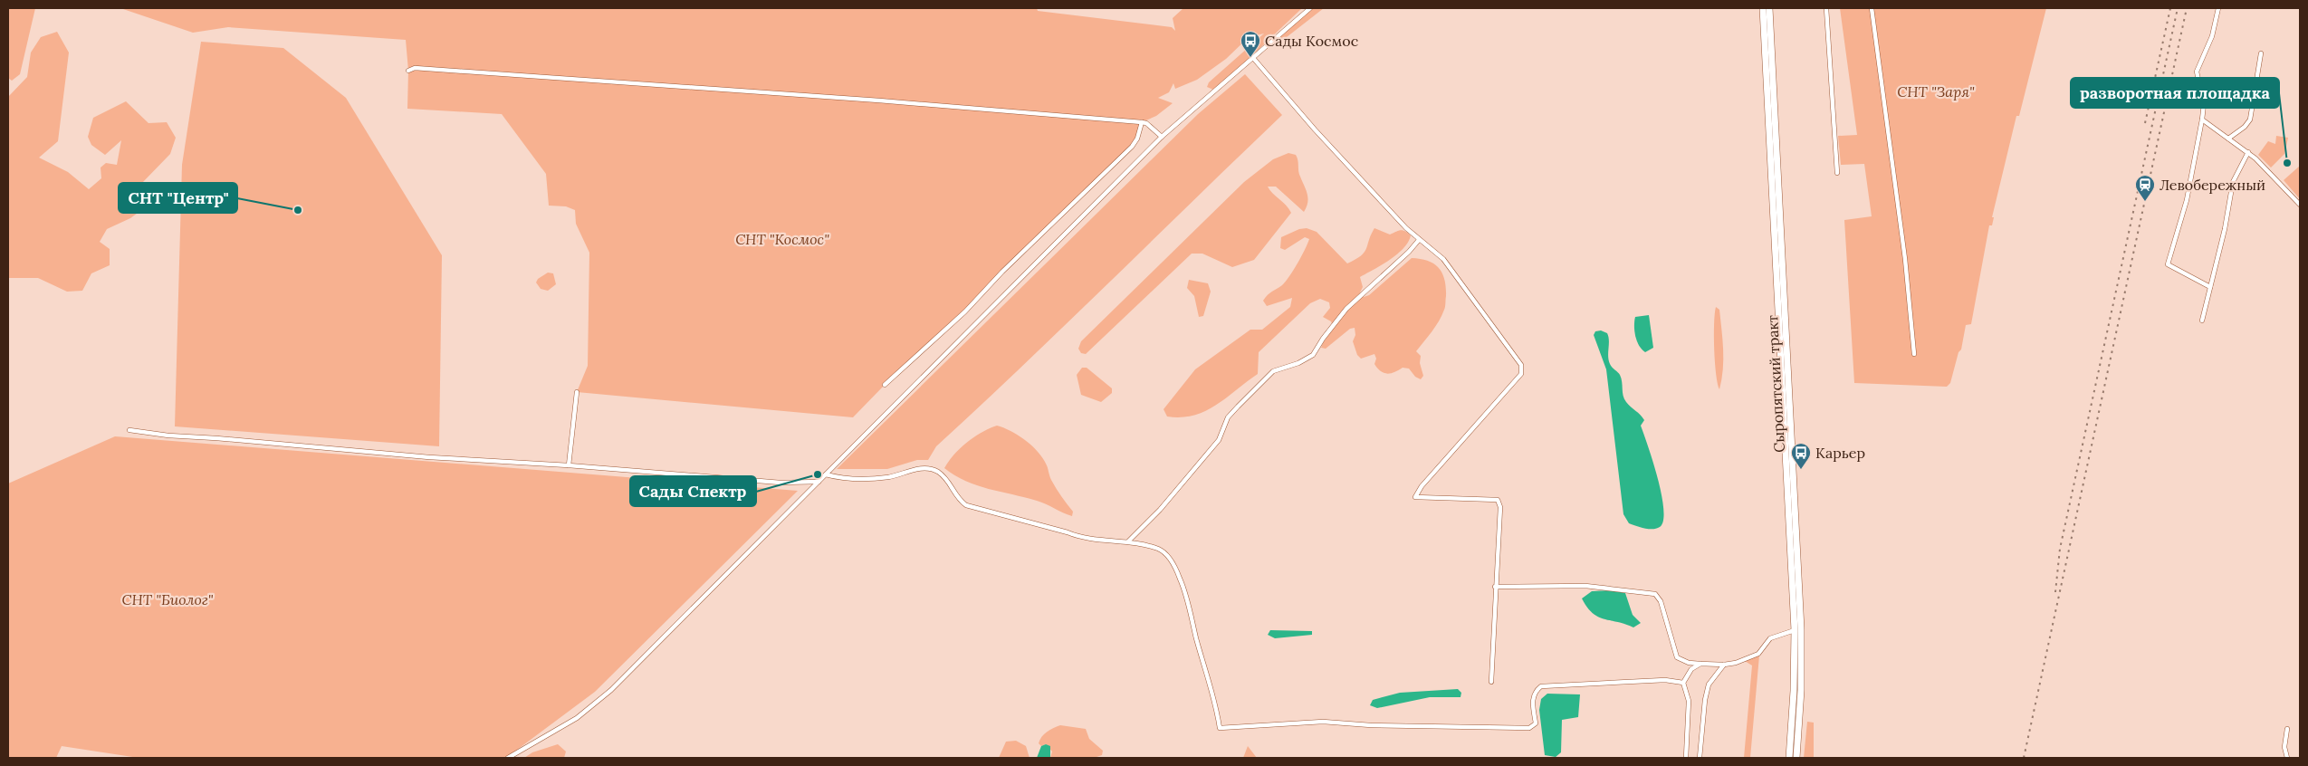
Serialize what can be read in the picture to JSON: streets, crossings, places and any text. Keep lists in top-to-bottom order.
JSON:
{
  "streets": {
    "main road": ["Сыропятский тракт"]
  },
  "parks": ["СНТ \"Заря\"", "СНТ \"Космос\"", "СНТ \"Биолог\""],
  "places": {
    "bus stop": ["Сады Космос", "Карьер"],
    "other": ["разворотная площадка", "СНТ \"Центр\"", "Сады Спектр"],
    "station": ["Левобережный"]
  }
}
